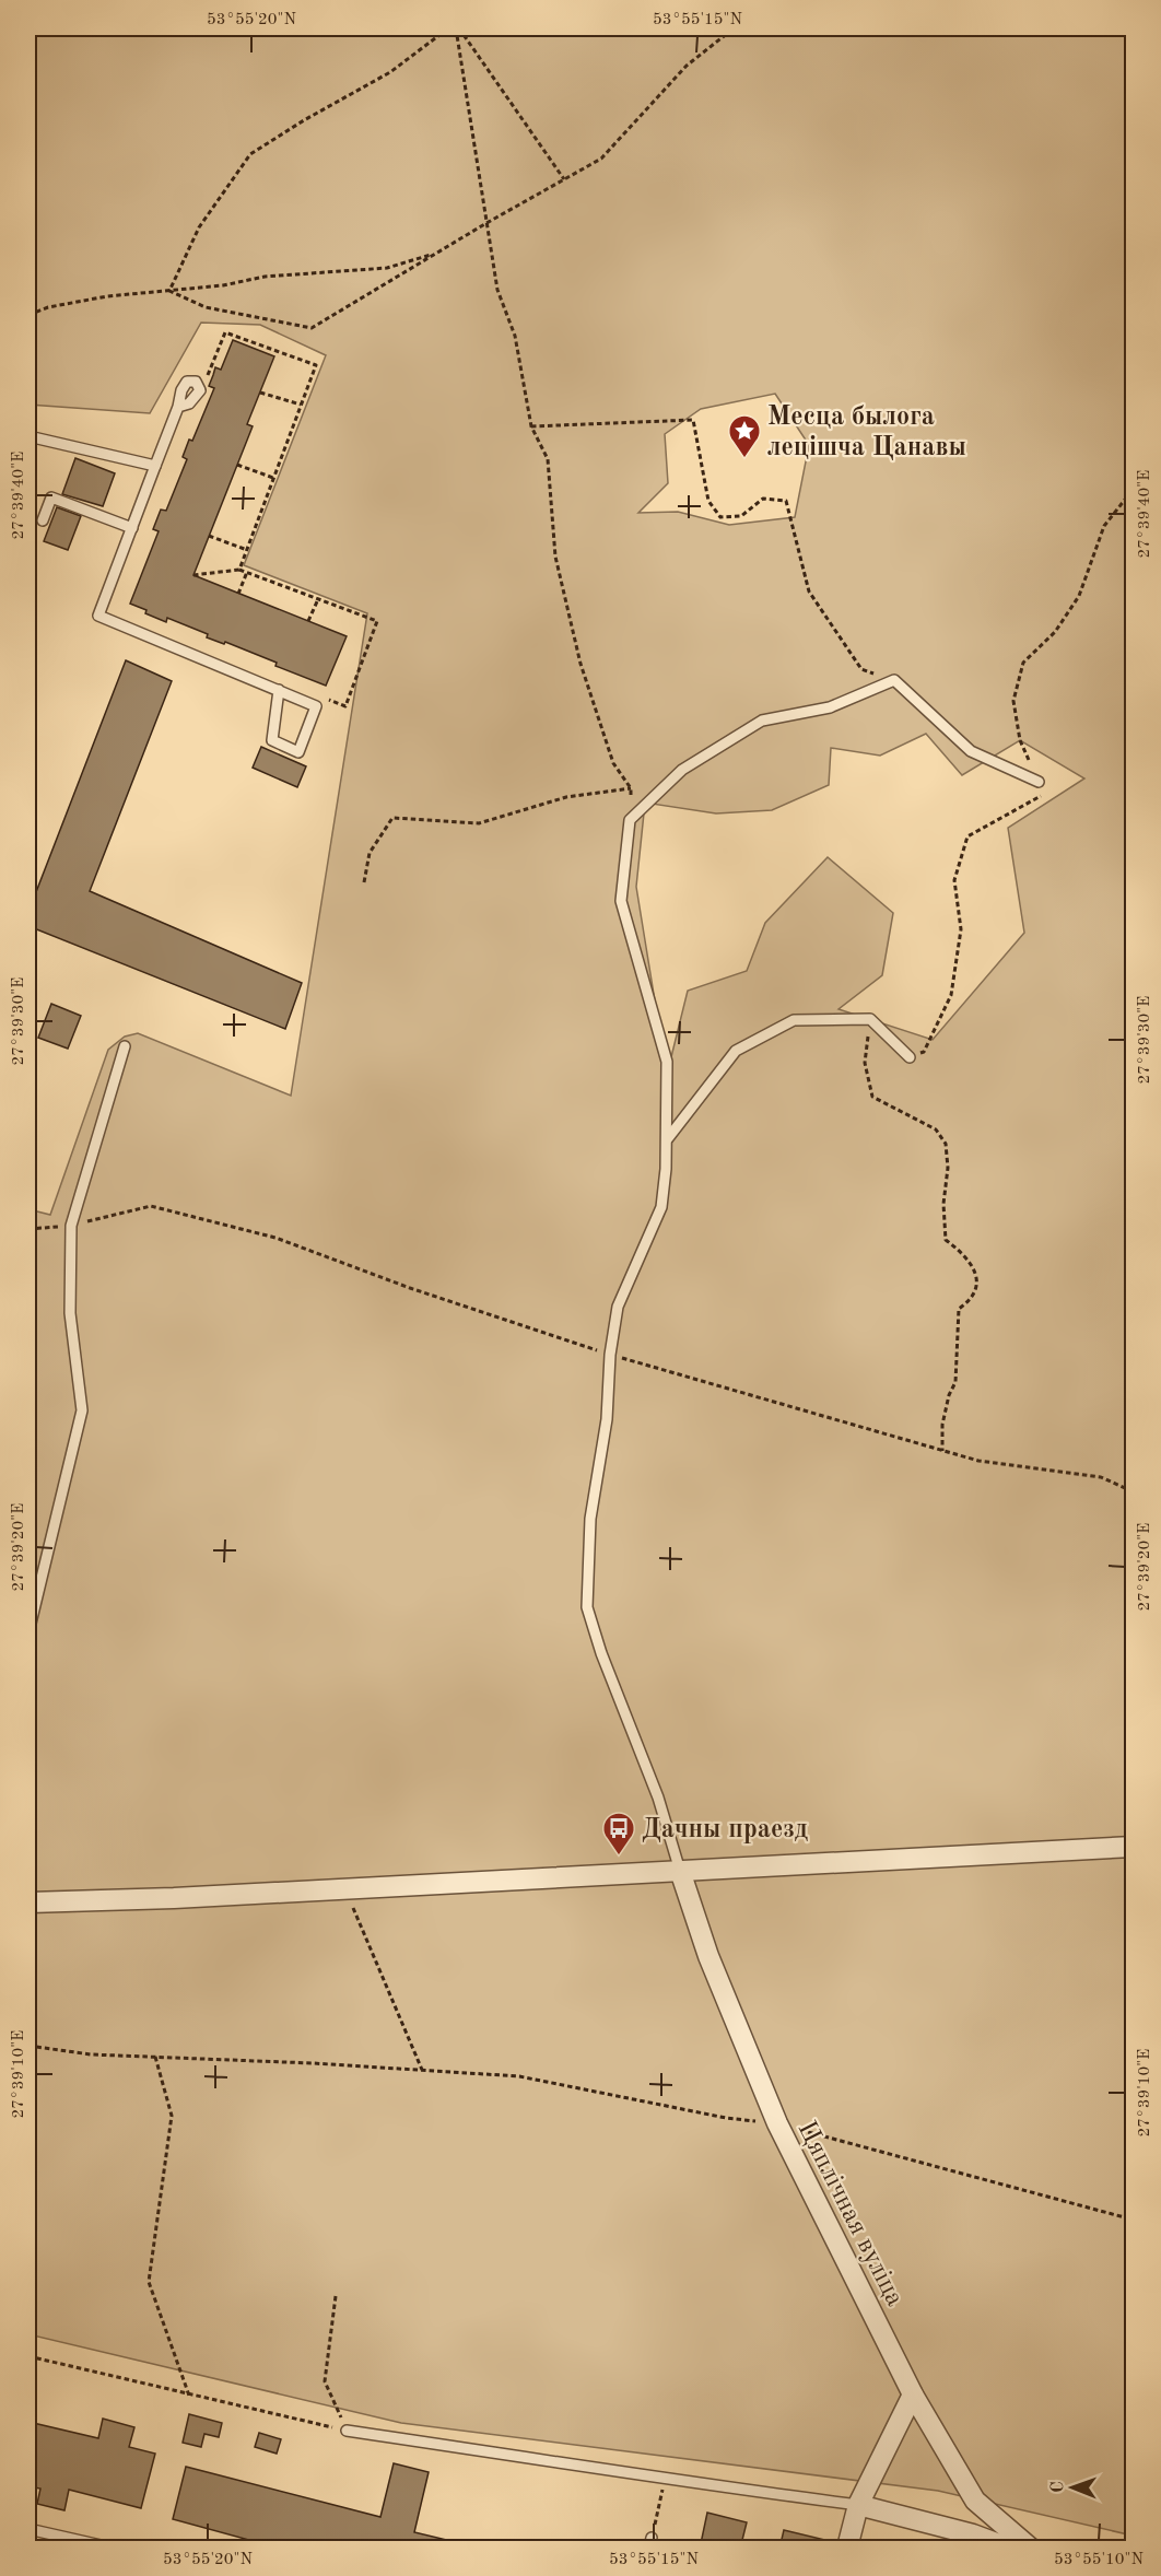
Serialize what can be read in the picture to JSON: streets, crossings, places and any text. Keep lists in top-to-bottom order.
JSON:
{
  "streets": {
    "street": ["Цяплічная вуліца"]
  },
  "places": {
    "place": ["Месца былога лецішча Цанавы"],
    "bus stop": ["Дачны праезд"]
  },
  "north": "left",
  "coordinates": [
    "53°55'20\"N",
    "53°55'15\"N",
    "27°39'40\"E",
    "27°39'30\"E",
    "27°39'20\"E",
    "27°39'10\"E",
    "53°55'10\"N"
  ]
}
